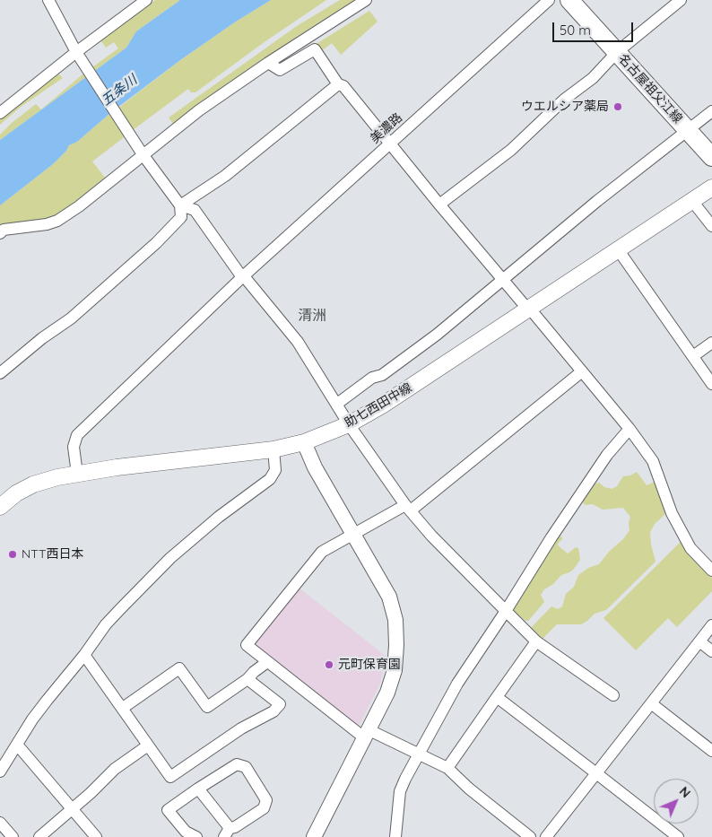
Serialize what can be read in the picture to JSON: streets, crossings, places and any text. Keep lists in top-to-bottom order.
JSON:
{
  "streets": {
    "main road": ["名古屋祖父江線", "助七西田中線"],
    "street": ["美濃路"]
  },
  "crossings": [
    ["美濃路", "助七西田中線"]
  ],
  "districts": ["清洲"],
  "water": ["五条川"],
  "places": ["ウエルシア薬局", "NTT西日本", "元町保育園"],
  "scale_bar": "50 m",
  "north": "top right"
}
